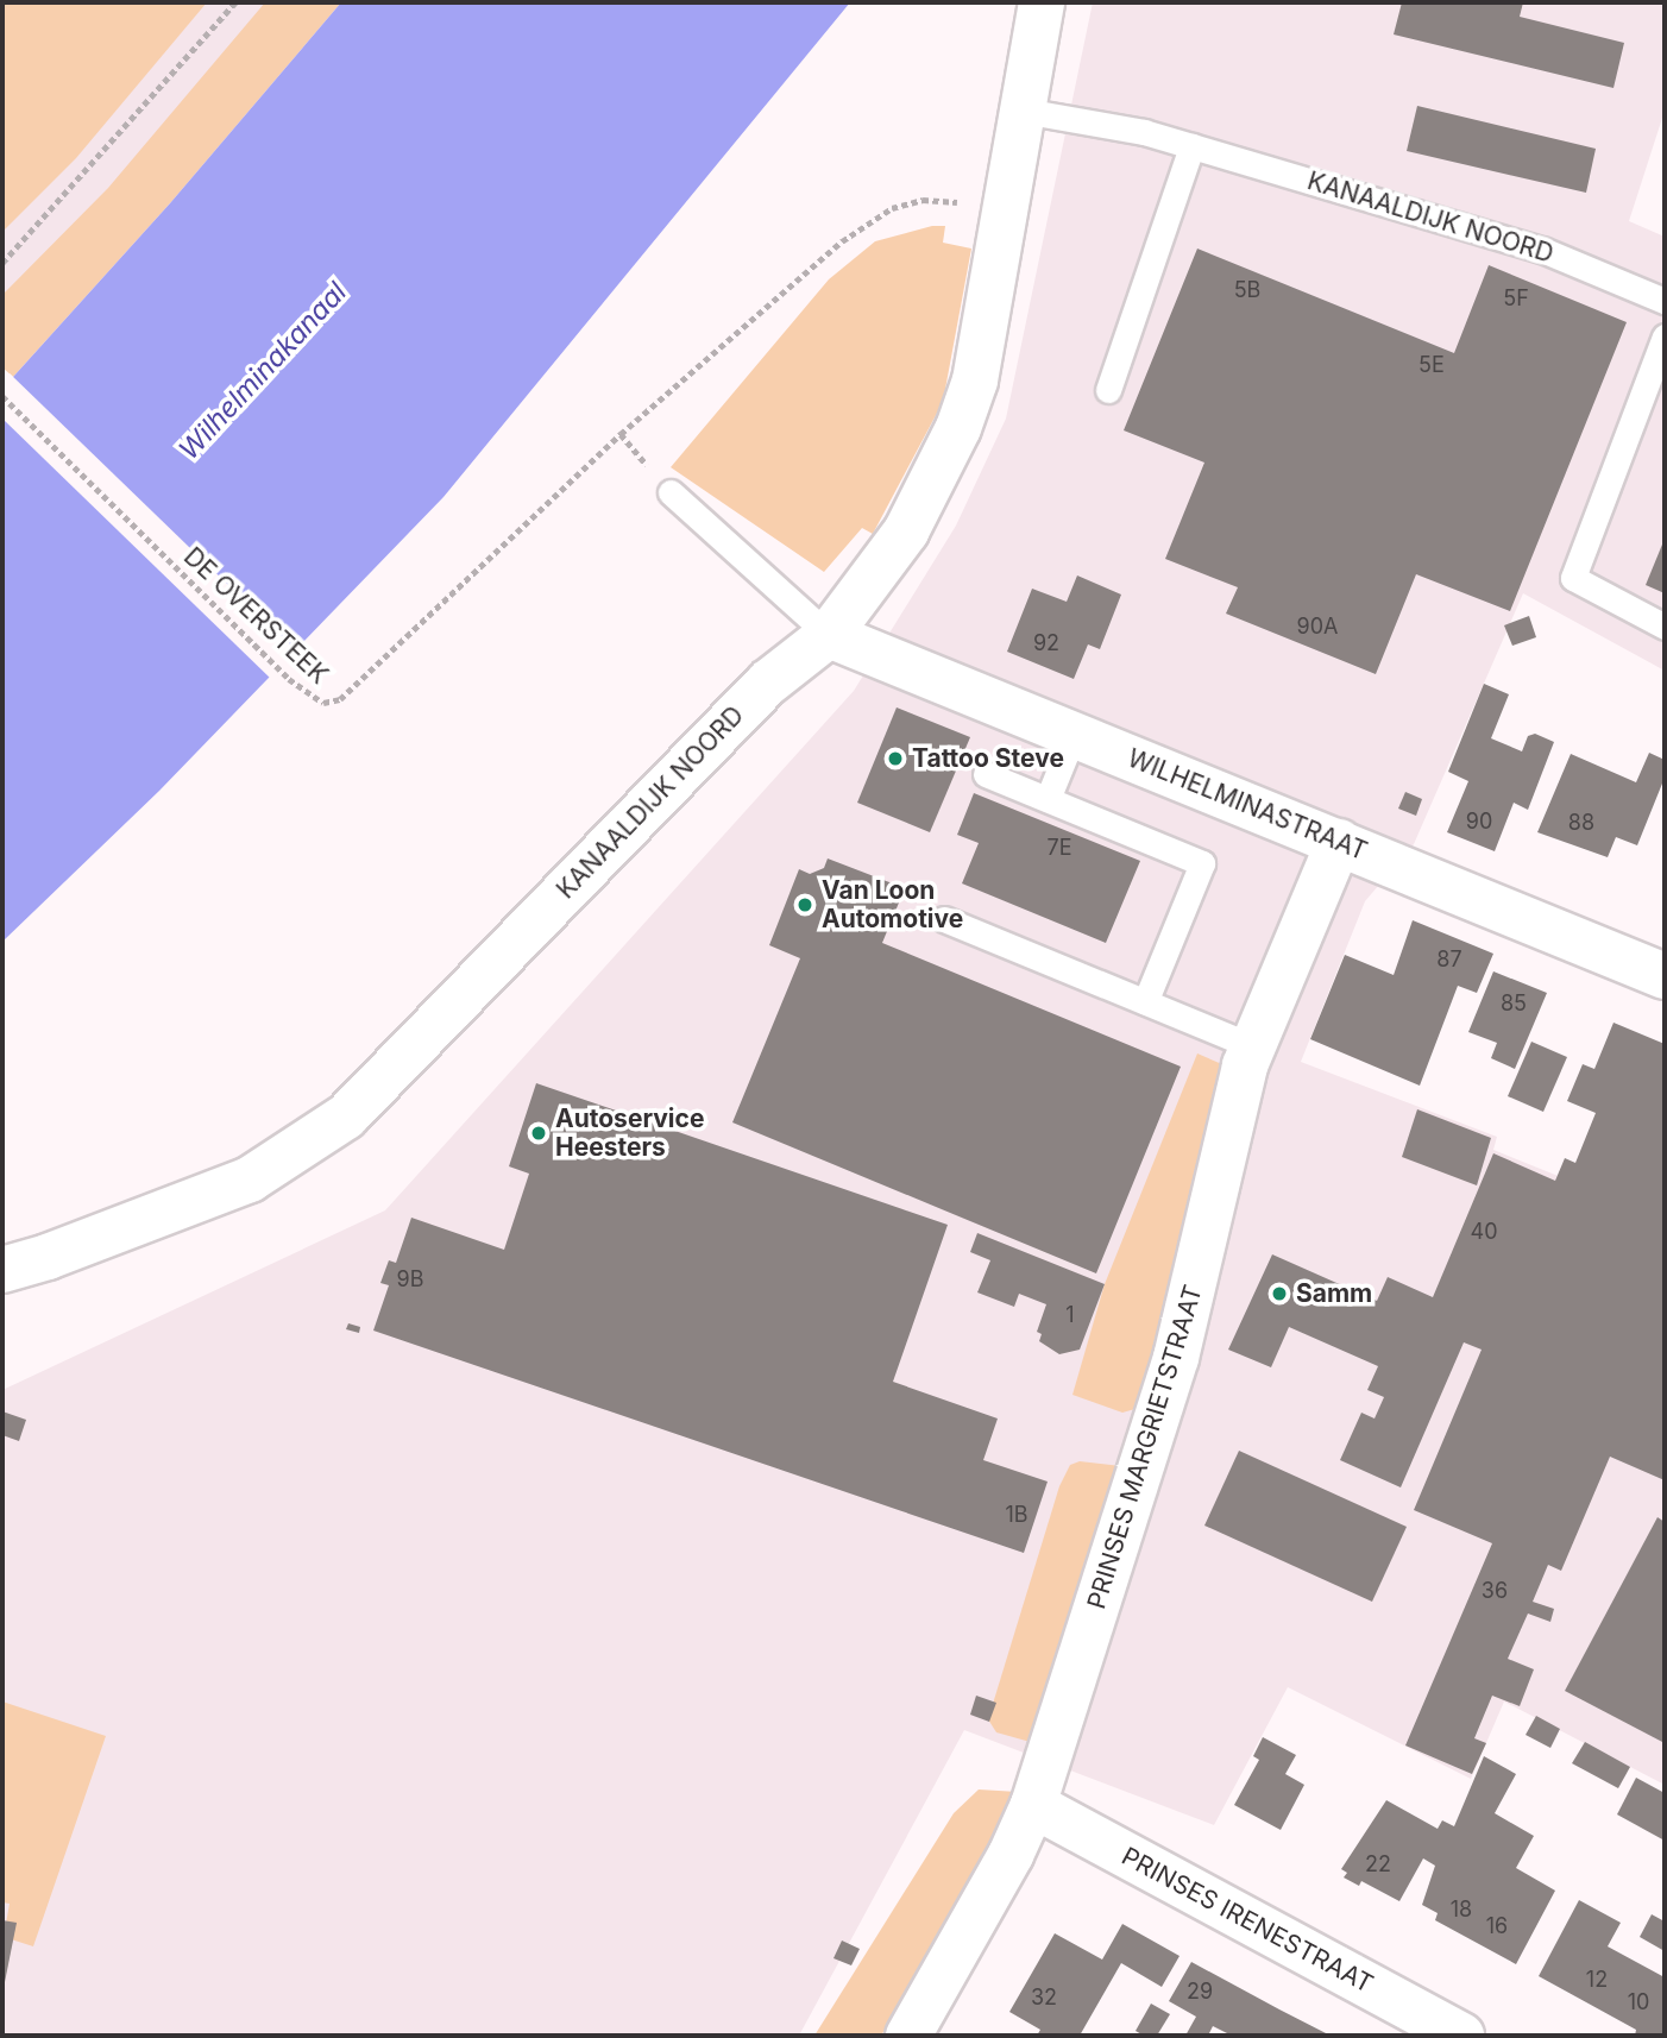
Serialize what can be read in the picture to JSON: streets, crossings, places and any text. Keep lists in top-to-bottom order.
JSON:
{
  "streets": {
    "street": [
      "KANAALDIJK NOORD",
      "WILHELMINASTRAAT",
      "PRINSES MARGRIETSTRAAT",
      "PRINSES IRENESTRAAT"
    ],
    "path": ["DE OVERSTEEK"]
  },
  "crossings": [
    ["KANAALDIJK NOORD", "DE OVERSTEEK"],
    ["KANAALDIJK NOORD", "WILHELMINASTRAAT"],
    ["WILHELMINASTRAAT", "PRINSES MARGRIETSTRAAT"],
    ["PRINSES MARGRIETSTRAAT", "PRINSES IRENESTRAAT"]
  ],
  "water": ["Wilhelminakanaal"],
  "places": [
    "Tattoo Steve",
    "Van Loon Automotive",
    "Autoservice Heesters",
    "Samm"
  ],
  "house_numbers": [
    "5B",
    "5F",
    "5E",
    "90A",
    "92",
    "90",
    "88",
    "7E",
    "87",
    "85",
    "40",
    "9B",
    "1",
    "1B",
    "36",
    "22",
    "18",
    "16",
    "12",
    "29",
    "32",
    "10"
  ]
}
